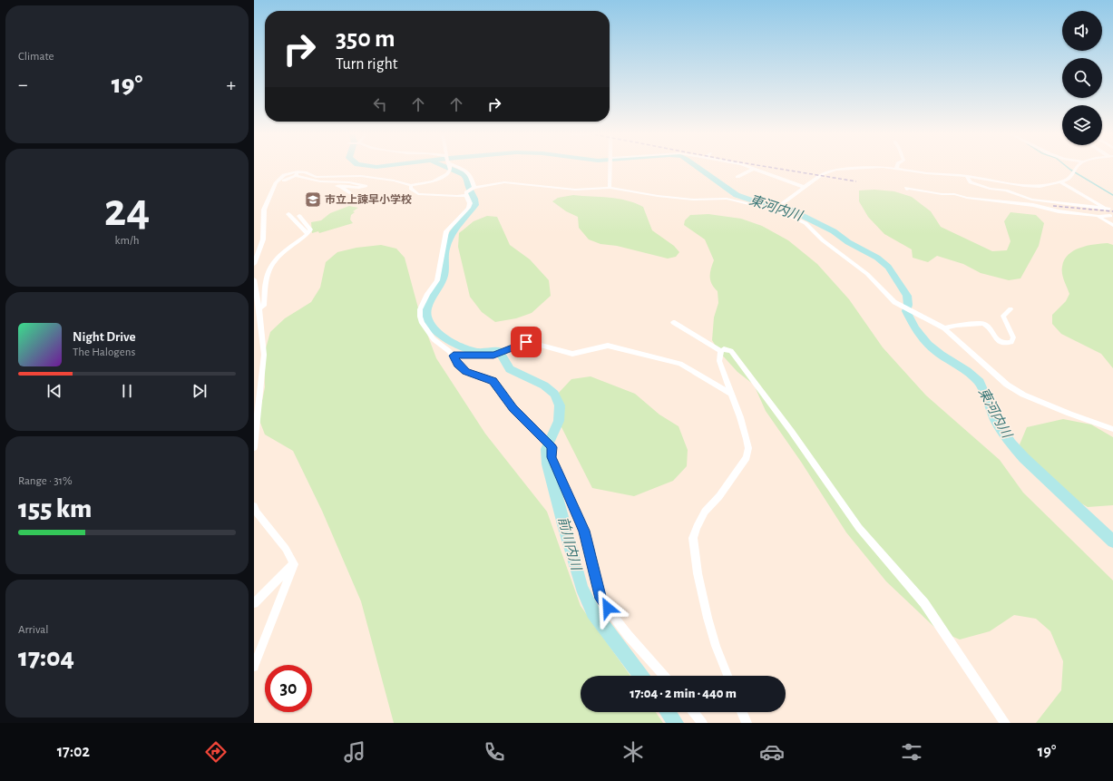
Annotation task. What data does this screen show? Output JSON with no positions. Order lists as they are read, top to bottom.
{
  "water": ["東河内川", "前川内川"],
  "places": {
    "school or university": ["市立上諫早小学校"]
  },
  "page": {
    "tile": [
      "Climate",
      ["24", "km/h"],
      ["Range · 31%", "155 km"],
      ["Arrival", "17:04"]
    ],
    "turn": ["350 m", "Turn right"],
    "heat": ["−", "19°", "+"],
    "song": ["Night Drive", "The Halogens"],
    "limit": "30",
    "trip": "17:04 · 2 min · 440 m",
    "tabs": ["17:02", "19°"]
  }
}
